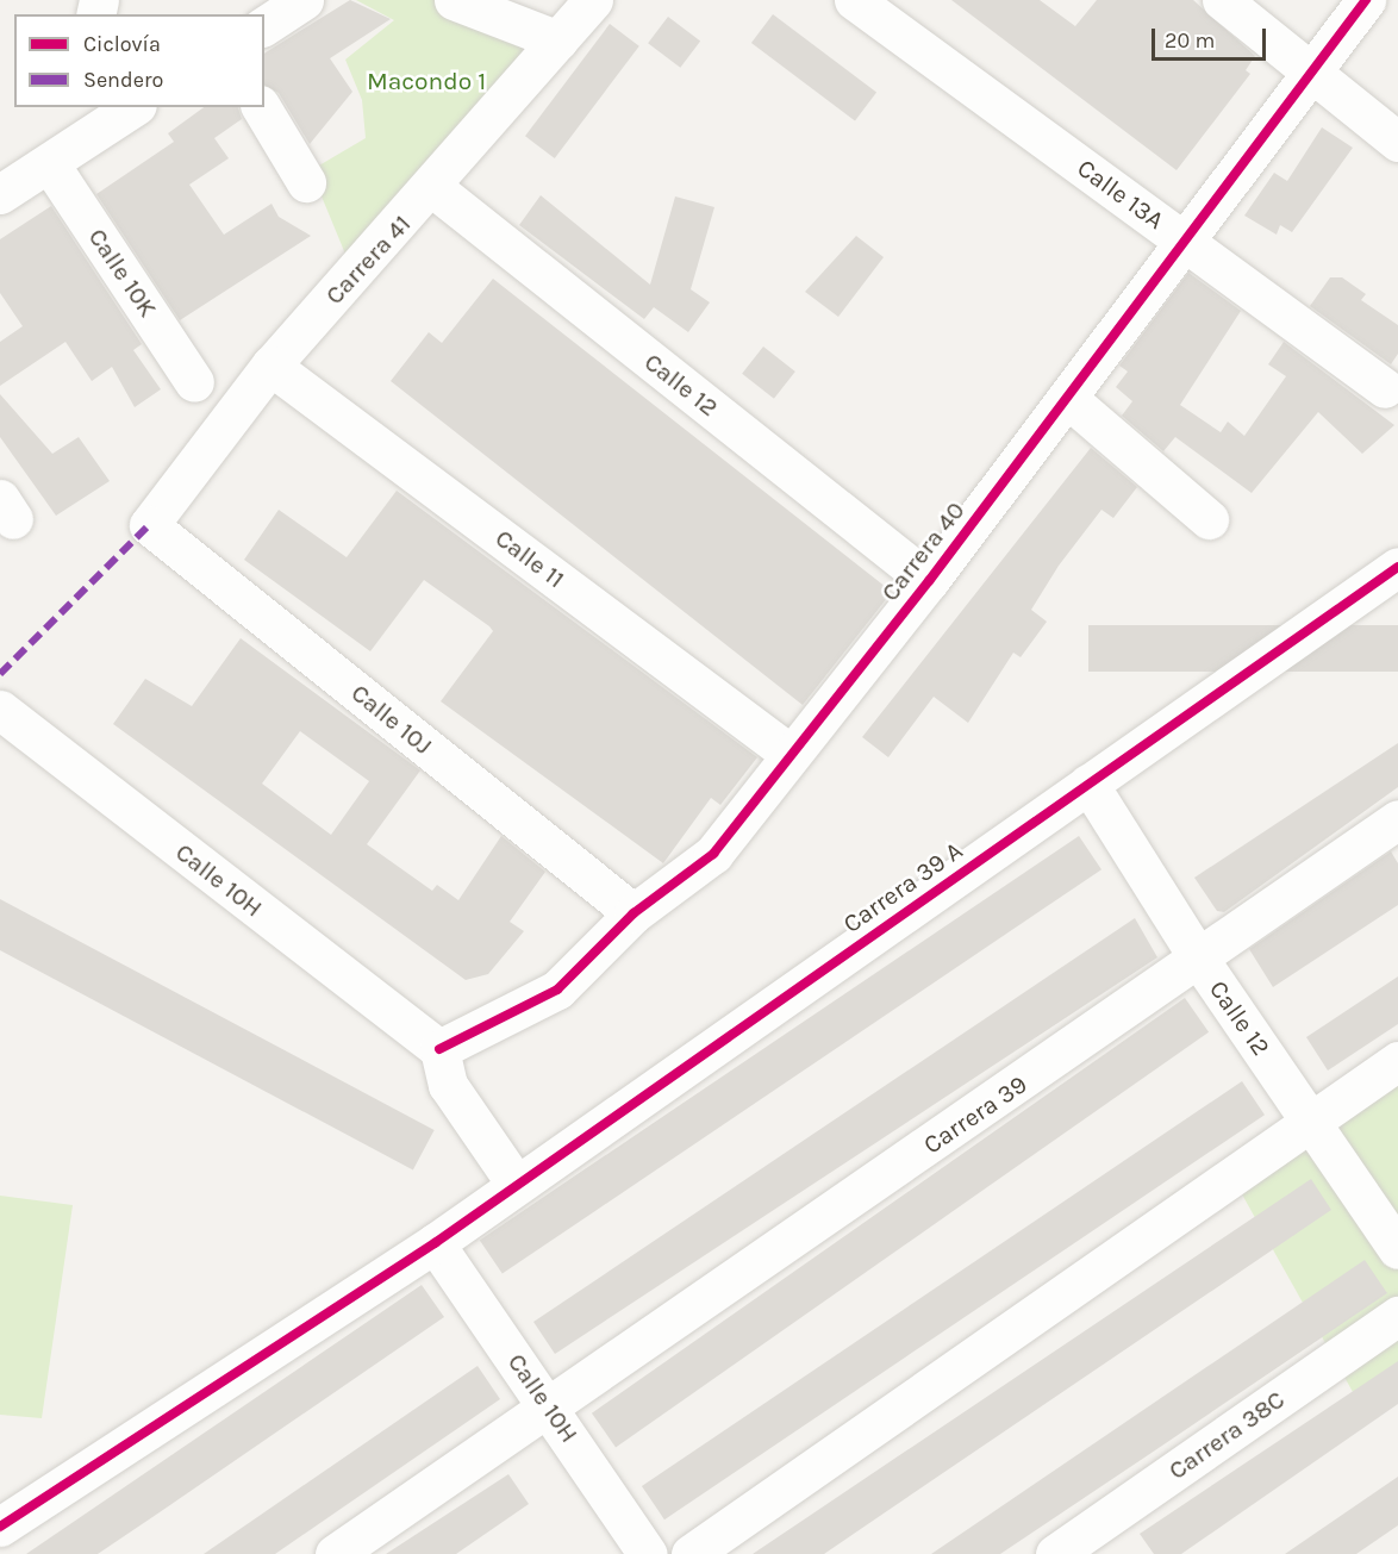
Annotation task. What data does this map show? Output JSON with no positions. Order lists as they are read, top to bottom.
{
  "streets": {
    "street": [
      "Calle 13A",
      "Carrera 41",
      "Calle 10K",
      "Calle 12",
      "Carrera 40",
      "Calle 11",
      "Calle 10J",
      "Calle 10H",
      "Carrera 39 A",
      "Carrera 39",
      "Carrera 38C"
    ]
  },
  "crossings": [
    ["Calle 13A", "Carrera 40"],
    ["Carrera 41", "Calle 12"],
    ["Carrera 41", "Calle 11"],
    ["Carrera 41", "Calle 10J"],
    ["Calle 12", "Carrera 40"],
    ["Calle 12", "Carrera 39 A"],
    ["Calle 12", "Carrera 39"],
    ["Carrera 40", "Calle 11"],
    ["Carrera 40", "Calle 10J"],
    ["Carrera 40", "Calle 10H"],
    ["Calle 10H", "Carrera 39 A"],
    ["Calle 10H", "Carrera 39"]
  ],
  "parks": ["Macondo 1"],
  "legend": ["Ciclovía", "Sendero"],
  "scale_bar": "20 m"
}
